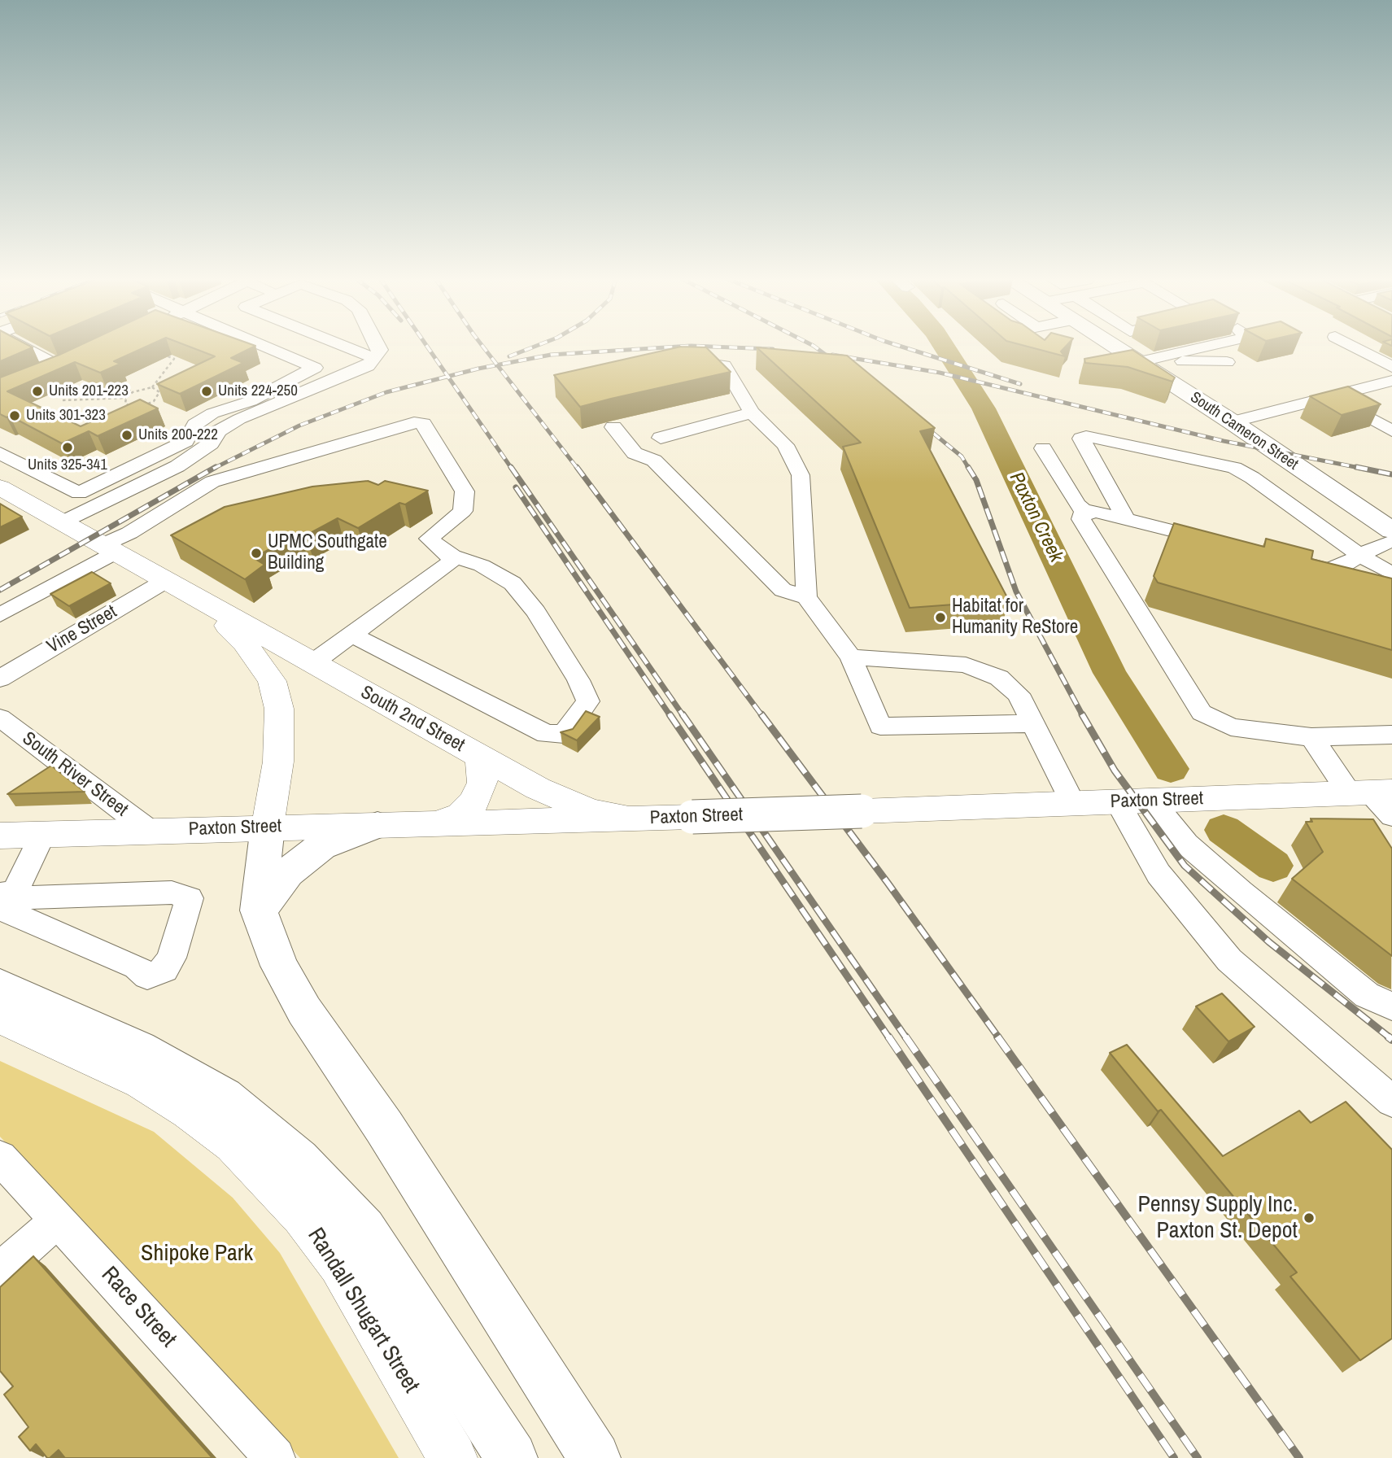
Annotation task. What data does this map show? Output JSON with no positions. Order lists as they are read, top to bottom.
{
  "streets": {
    "highway": ["South Cameron Street"],
    "main road": ["South 2nd Street", "Paxton Street", "Randall Shugart Street"],
    "street": ["Vine Street", "South River Street", "Race Street"]
  },
  "crossings": [
    ["Vine Street", "South 2nd Street"],
    ["South 2nd Street", "Paxton Street"],
    ["South River Street", "Paxton Street"]
  ],
  "water": ["Paxton Creek"],
  "parks": ["Shipoke Park"],
  "places": [
    "Units 201-223",
    "Units 224-250",
    "Units 301-323",
    "Units 200-222",
    "Units 325-341",
    "UPMC Southgate Building",
    "Habitat for Humanity ReStore",
    "Pennsy Supply Inc. Paxton St. Depot"
  ]
}
